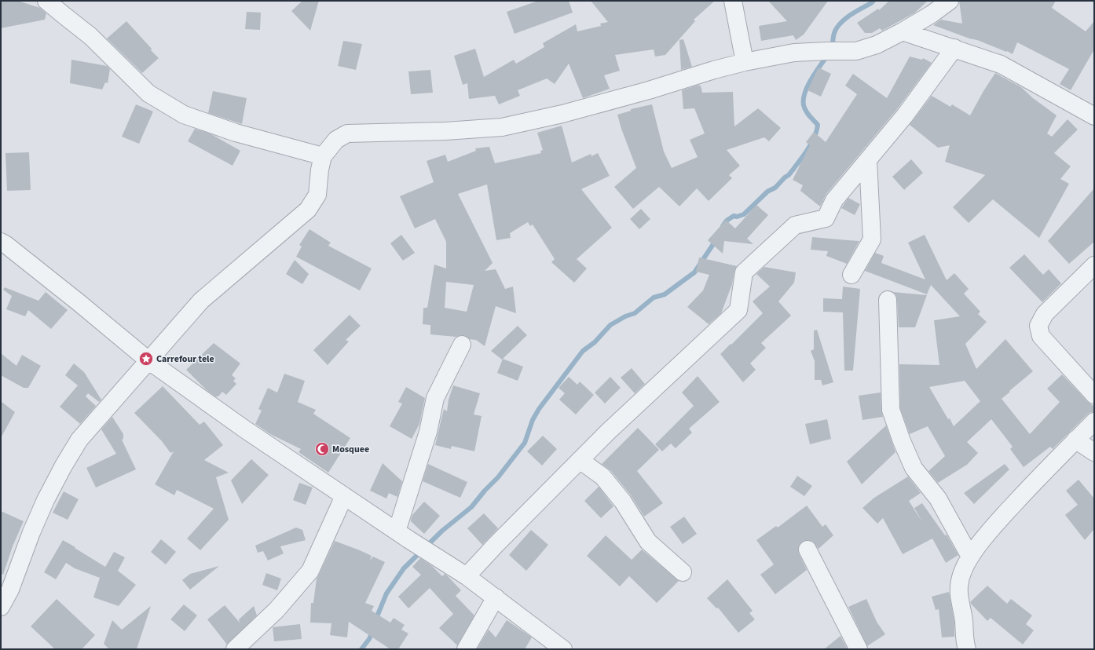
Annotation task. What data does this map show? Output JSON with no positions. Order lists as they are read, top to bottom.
{
  "places": {
    "place": ["Carrefour tele"],
    "mosque": ["Mosquee"]
  }
}
